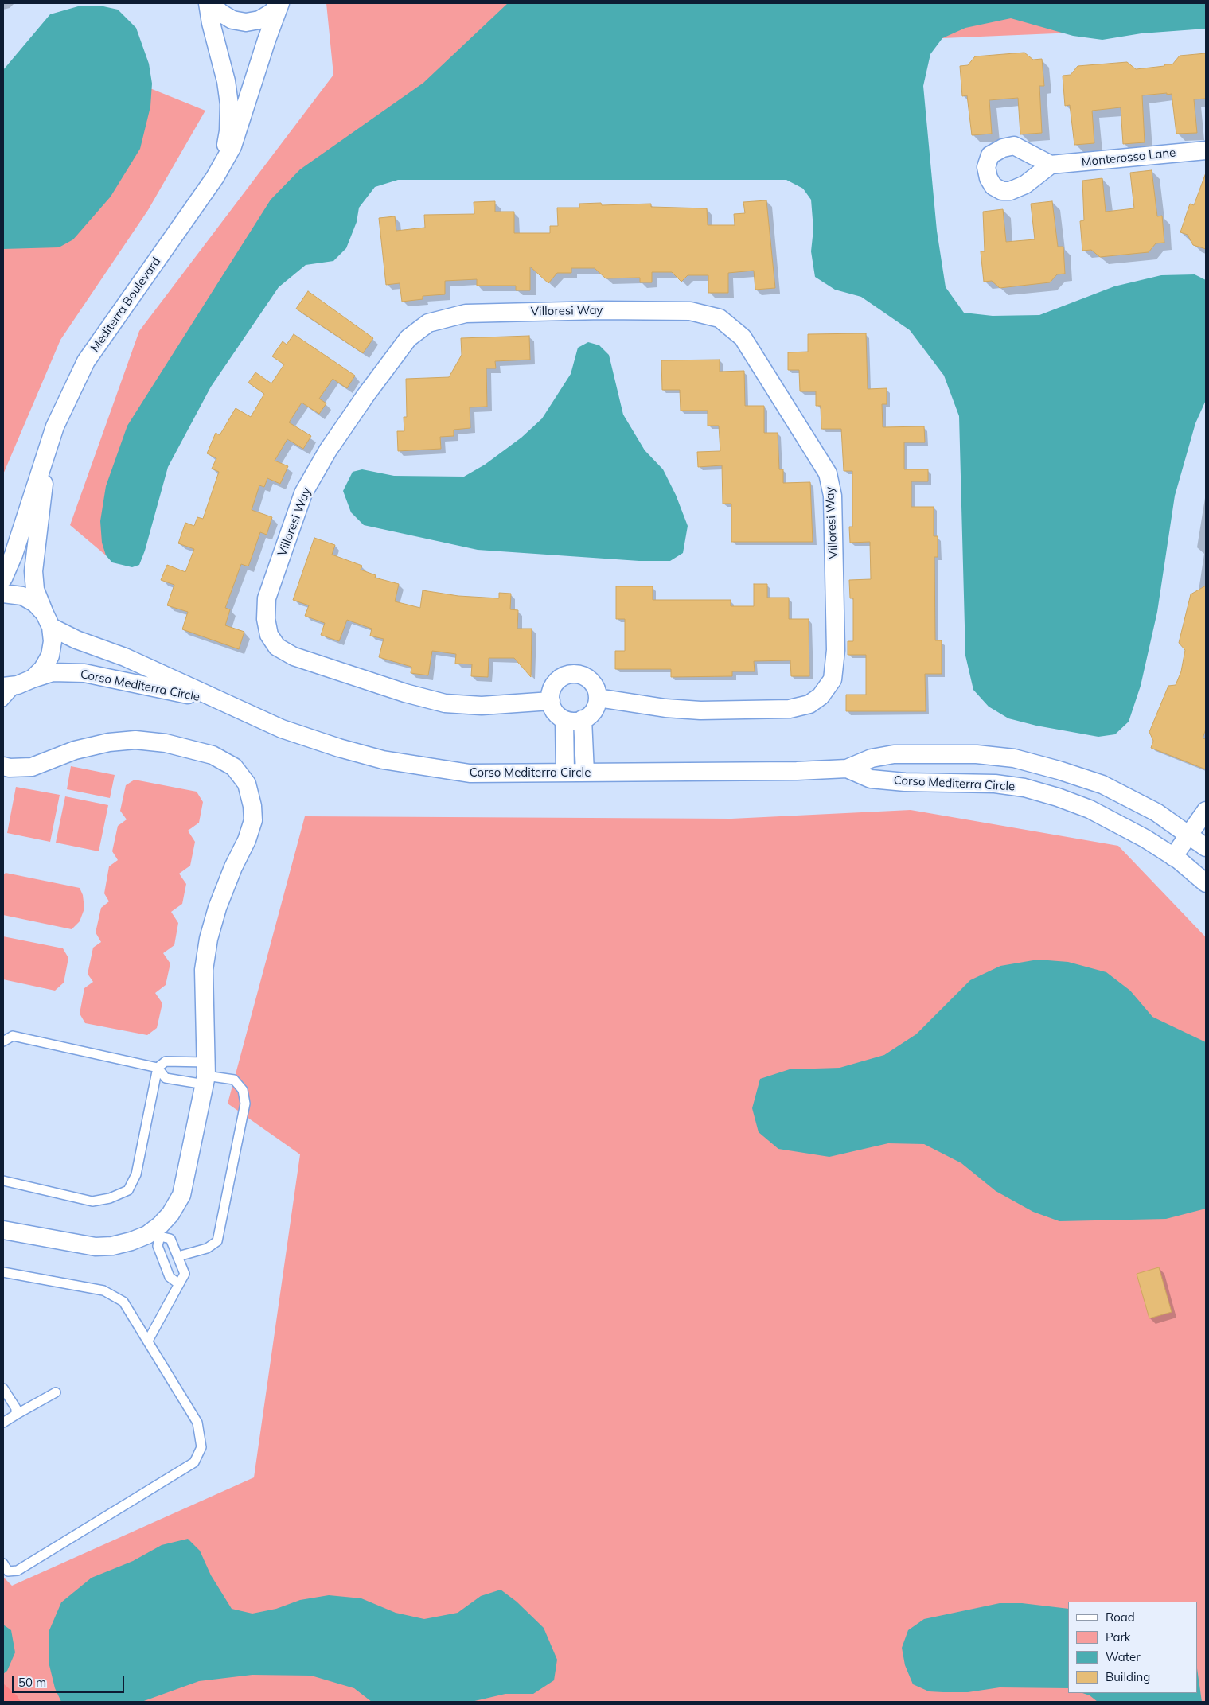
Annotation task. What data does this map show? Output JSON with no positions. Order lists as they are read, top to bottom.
{
  "streets": {
    "street": [
      "Monterosso Lane",
      "Mediterra Boulevard",
      "Villoresi Way",
      "Corso Mediterra Circle"
    ]
  },
  "crossings": [
    ["Mediterra Boulevard", "Corso Mediterra Circle"]
  ],
  "legend": [
    "Road",
    "Park",
    "Water",
    "Building"
  ],
  "scale_bar": "50 m"
}
